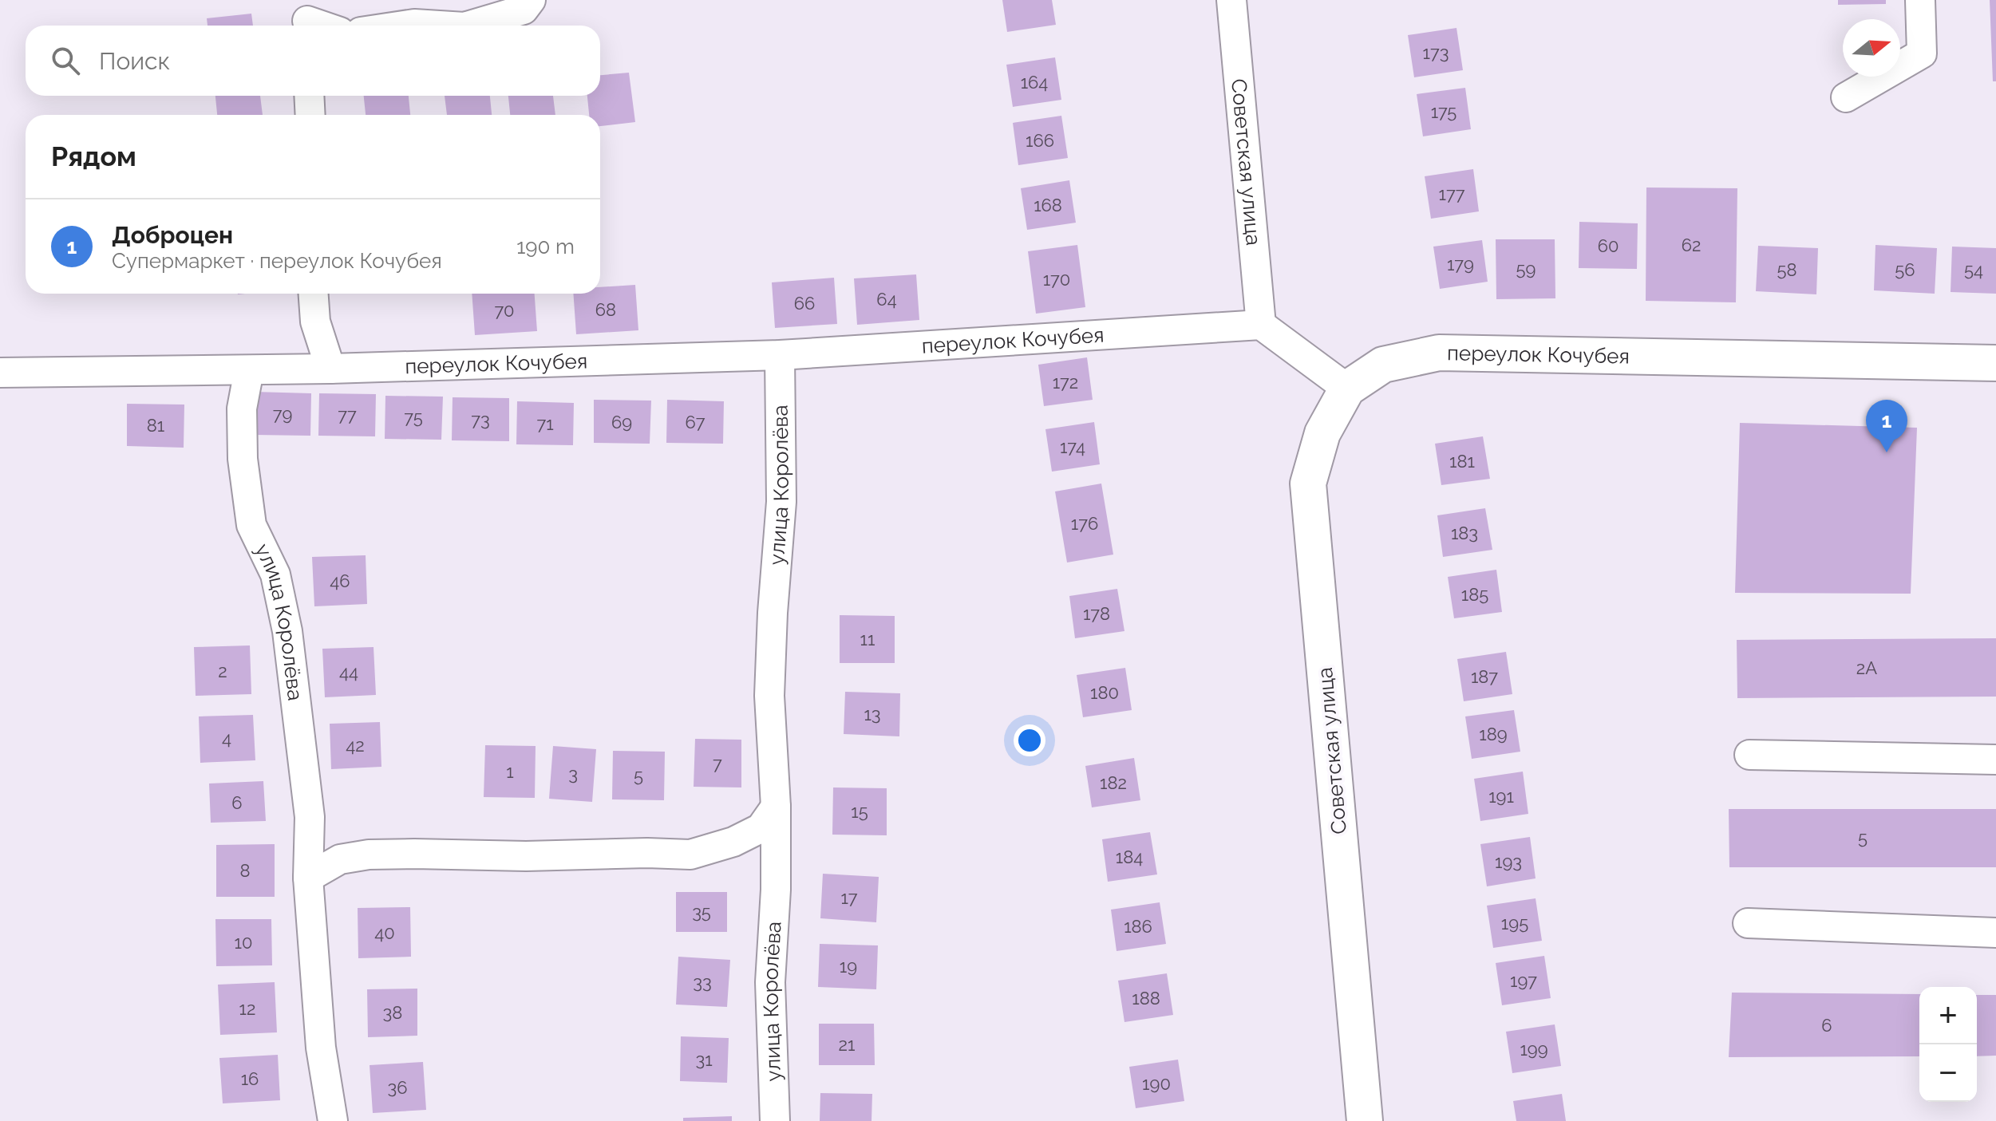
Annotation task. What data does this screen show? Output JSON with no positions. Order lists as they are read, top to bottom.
{
  "streets": {
    "main road": ["Советская улица", "переулок Кочубея"],
    "street": ["улица Королёва"]
  },
  "crossings": [
    ["Советская улица", "переулок Кочубея"],
    ["переулок Кочубея", "улица Королёва"]
  ],
  "house_numbers": [
    "173",
    "164",
    "175",
    "166",
    "177",
    "168",
    "62",
    "60",
    "179",
    "59",
    "58",
    "56",
    "54",
    "170",
    "64",
    "66",
    "68",
    "70",
    "172",
    "79",
    "77",
    "75",
    "73",
    "69",
    "67",
    "71",
    "81",
    "174",
    "181",
    "176",
    "183",
    "46",
    "185",
    "178",
    "11",
    "2А",
    "2",
    "44",
    "187",
    "180",
    "13",
    "189",
    "4",
    "42",
    "7",
    "1",
    "3",
    "5",
    "182",
    "191",
    "6",
    "15",
    "5",
    "184",
    "193",
    "8",
    "17",
    "35",
    "195",
    "186",
    "40",
    "10",
    "19",
    "197",
    "33",
    "188",
    "12",
    "38",
    "6",
    "21",
    "199",
    "31",
    "16",
    "190",
    "36"
  ],
  "north": "right",
  "page": {
    "search": "Поиск",
    "heading": "Рядом",
    "list": [
      {
        "mark": "1",
        "name": "Доброцен",
        "note": "Супермаркет · переулок Кочубея",
        "value": "190 m"
      }
    ],
    "pins": "1",
    "map_buttons": ["+", "−"]
  }
}
